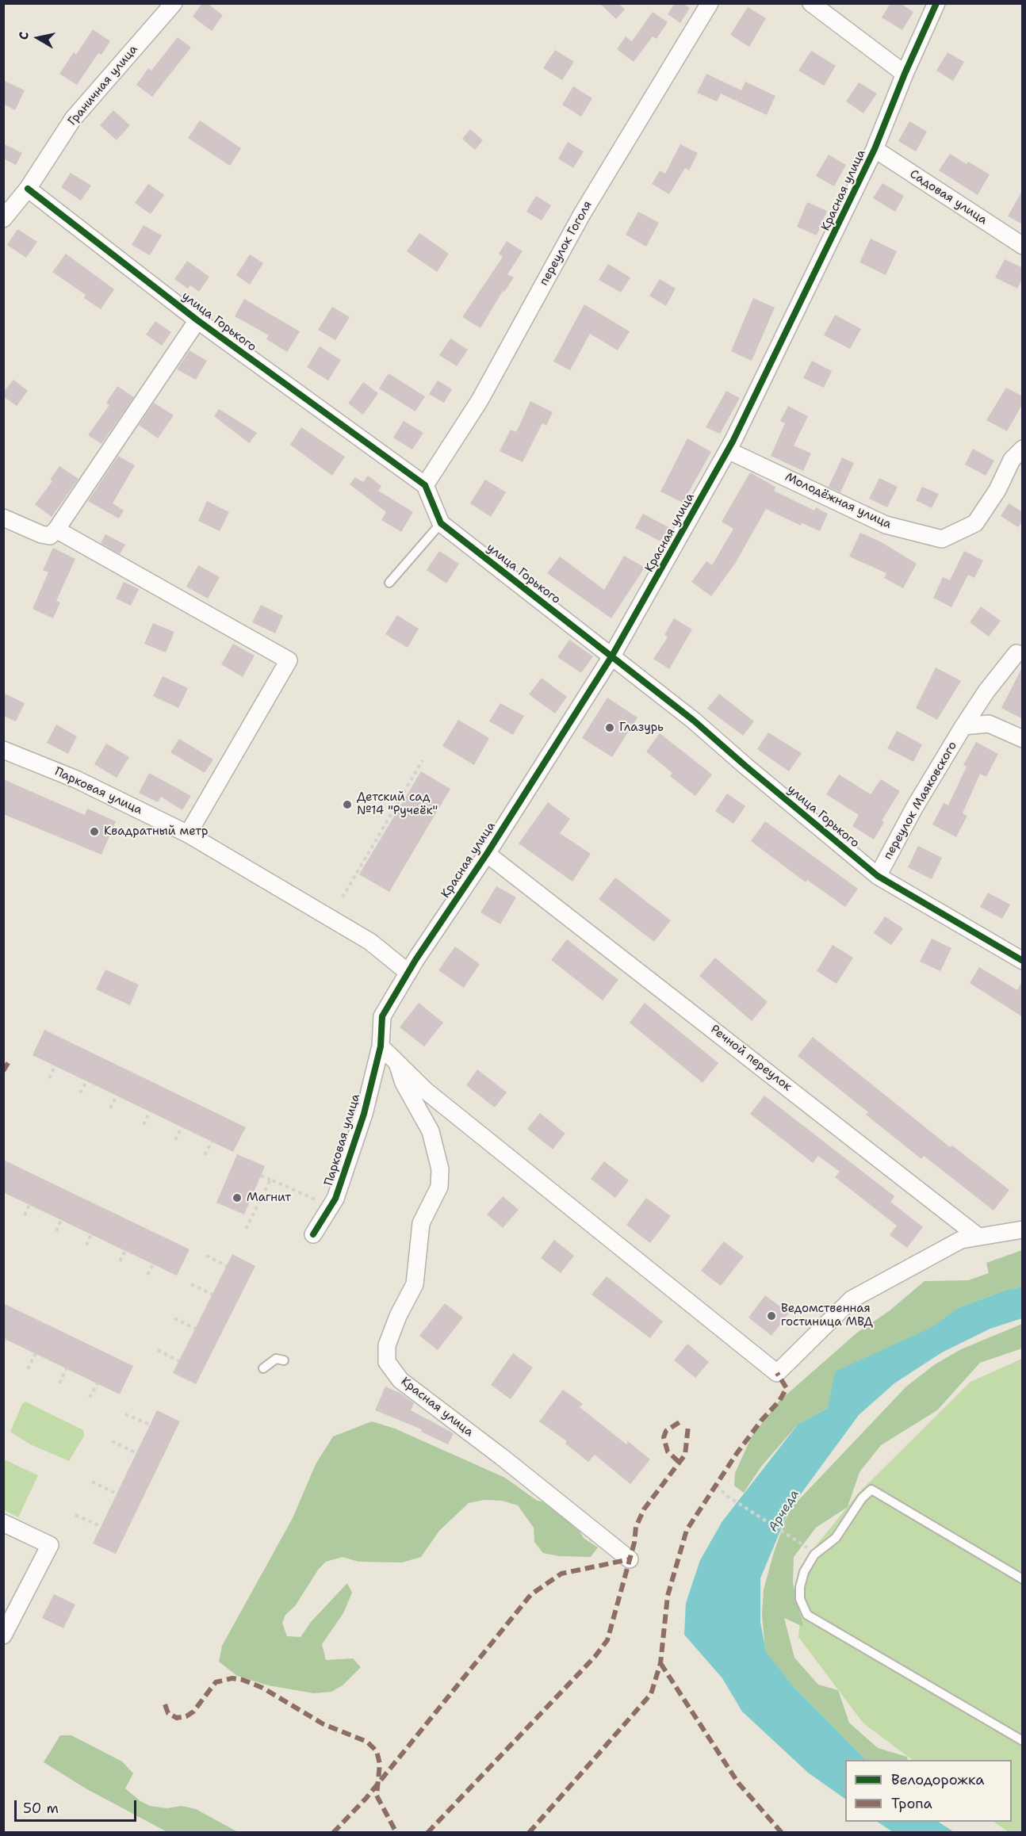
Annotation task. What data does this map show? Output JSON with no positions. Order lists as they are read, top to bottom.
{
  "streets": {
    "street": [
      "Граничная улица",
      "Красная улица",
      "Садовая улица",
      "переулок Гоголя",
      "улица Горького",
      "Молодёжная улица",
      "Парковая улица",
      "переулок Маяковского",
      "Речной переулок"
    ]
  },
  "crossings": [
    ["Граничная улица", "улица Горького"],
    ["Красная улица", "Садовая улица"],
    ["Красная улица", "улица Горького"],
    ["Красная улица", "Молодёжная улица"],
    ["Красная улица", "Парковая улица"],
    ["Красная улица", "Речной переулок"],
    ["переулок Гоголя", "улица Горького"],
    ["улица Горького", "переулок Маяковского"]
  ],
  "water": ["Арчеда"],
  "places": [
    "Глазурь",
    "Детский сад №14 \"Ручеёк\"",
    "Квадратный метр",
    "Магнит",
    "Ведомственная гостиница МВД"
  ],
  "legend": ["Велодорожка", "Тропа"],
  "scale_bar": "50 m",
  "north": "left"
}
